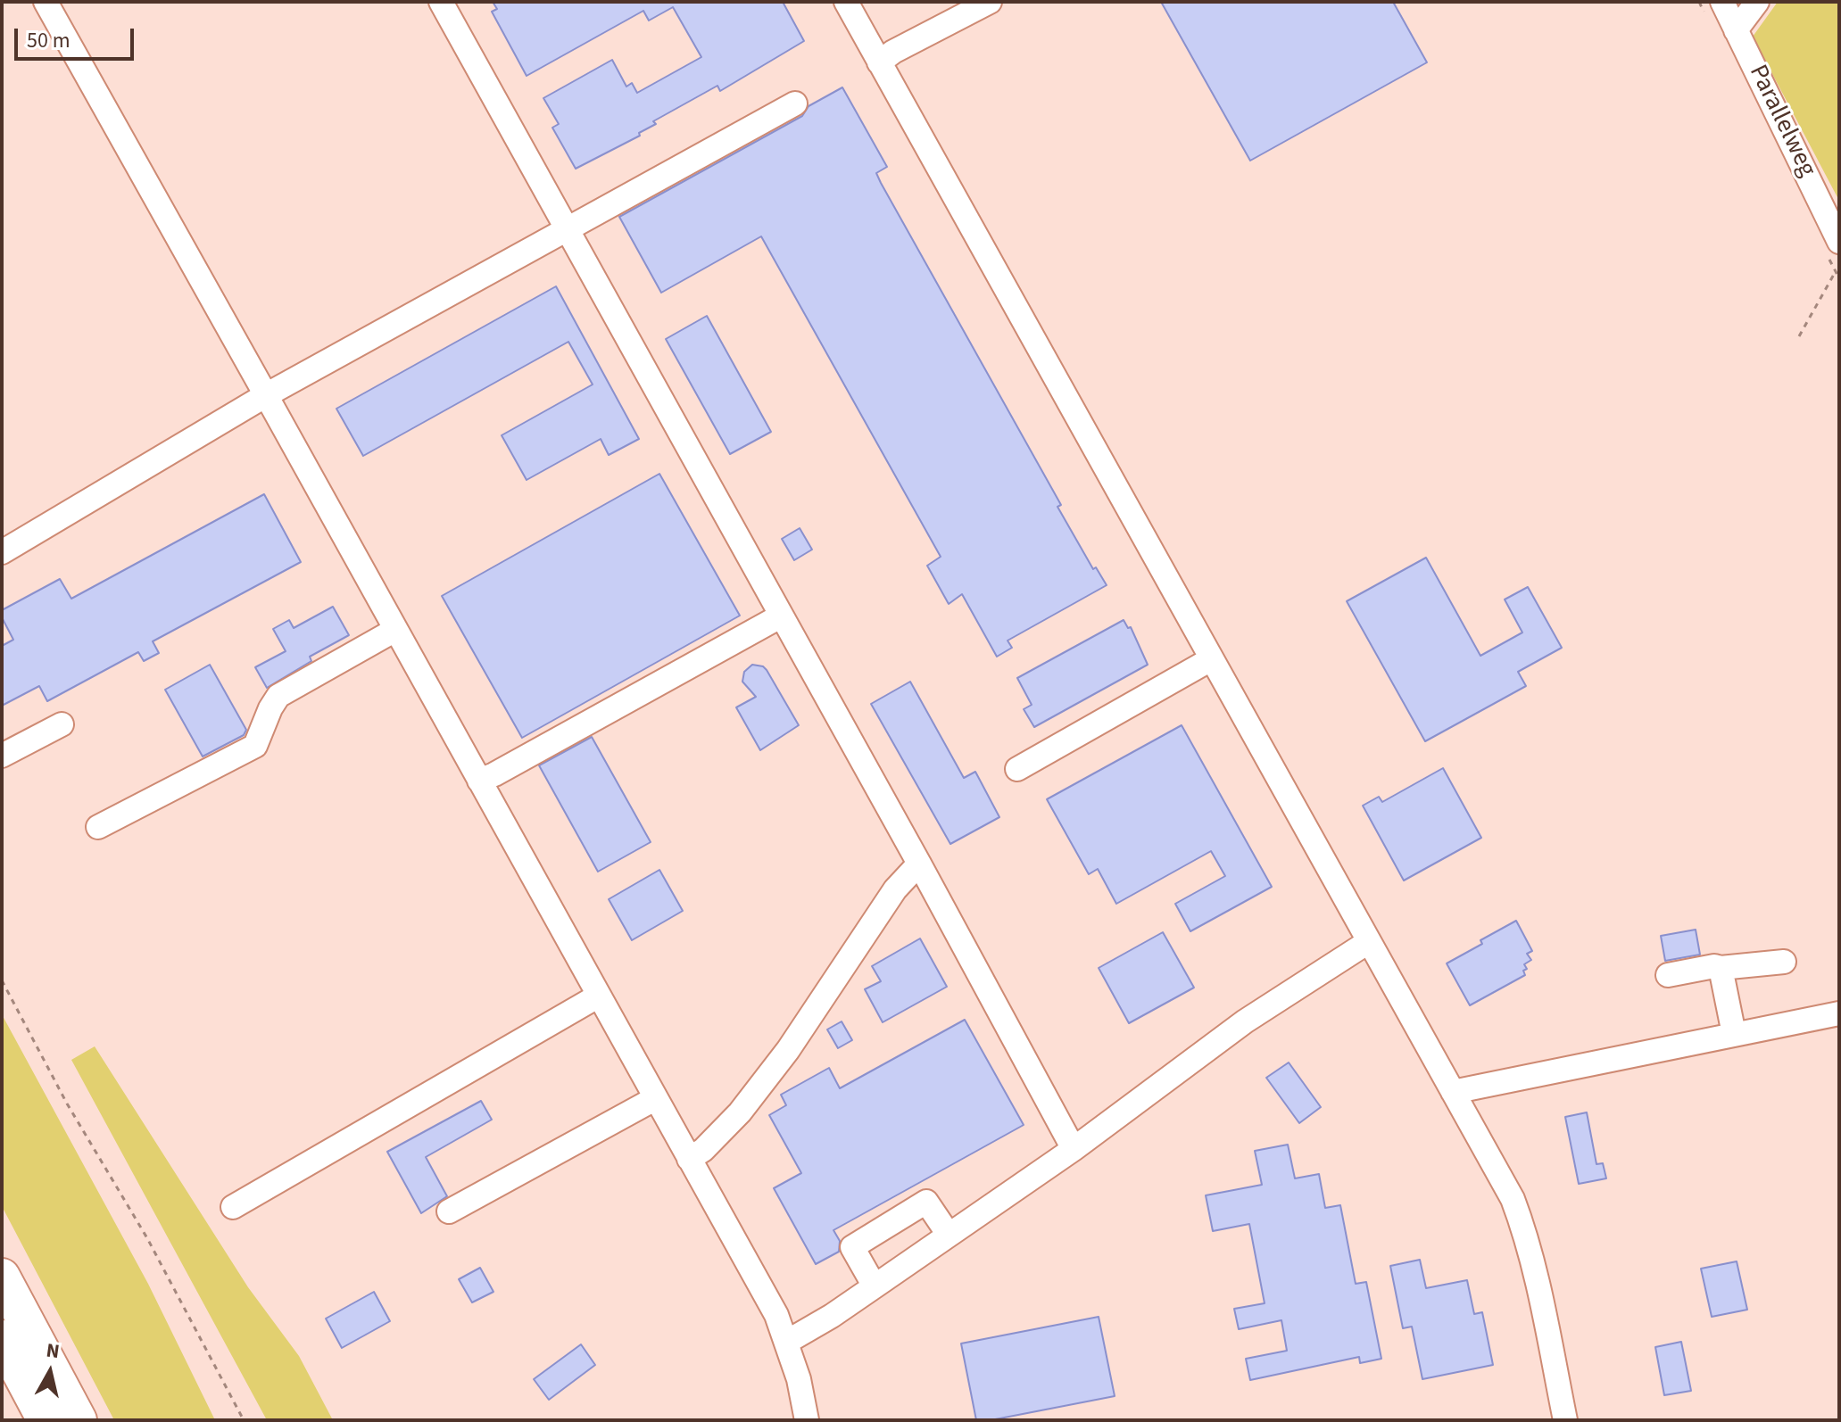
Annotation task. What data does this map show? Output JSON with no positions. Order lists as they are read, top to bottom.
{
  "streets": {
    "street": ["Parallelweg"]
  },
  "scale_bar": "50 m",
  "north": "top"
}
